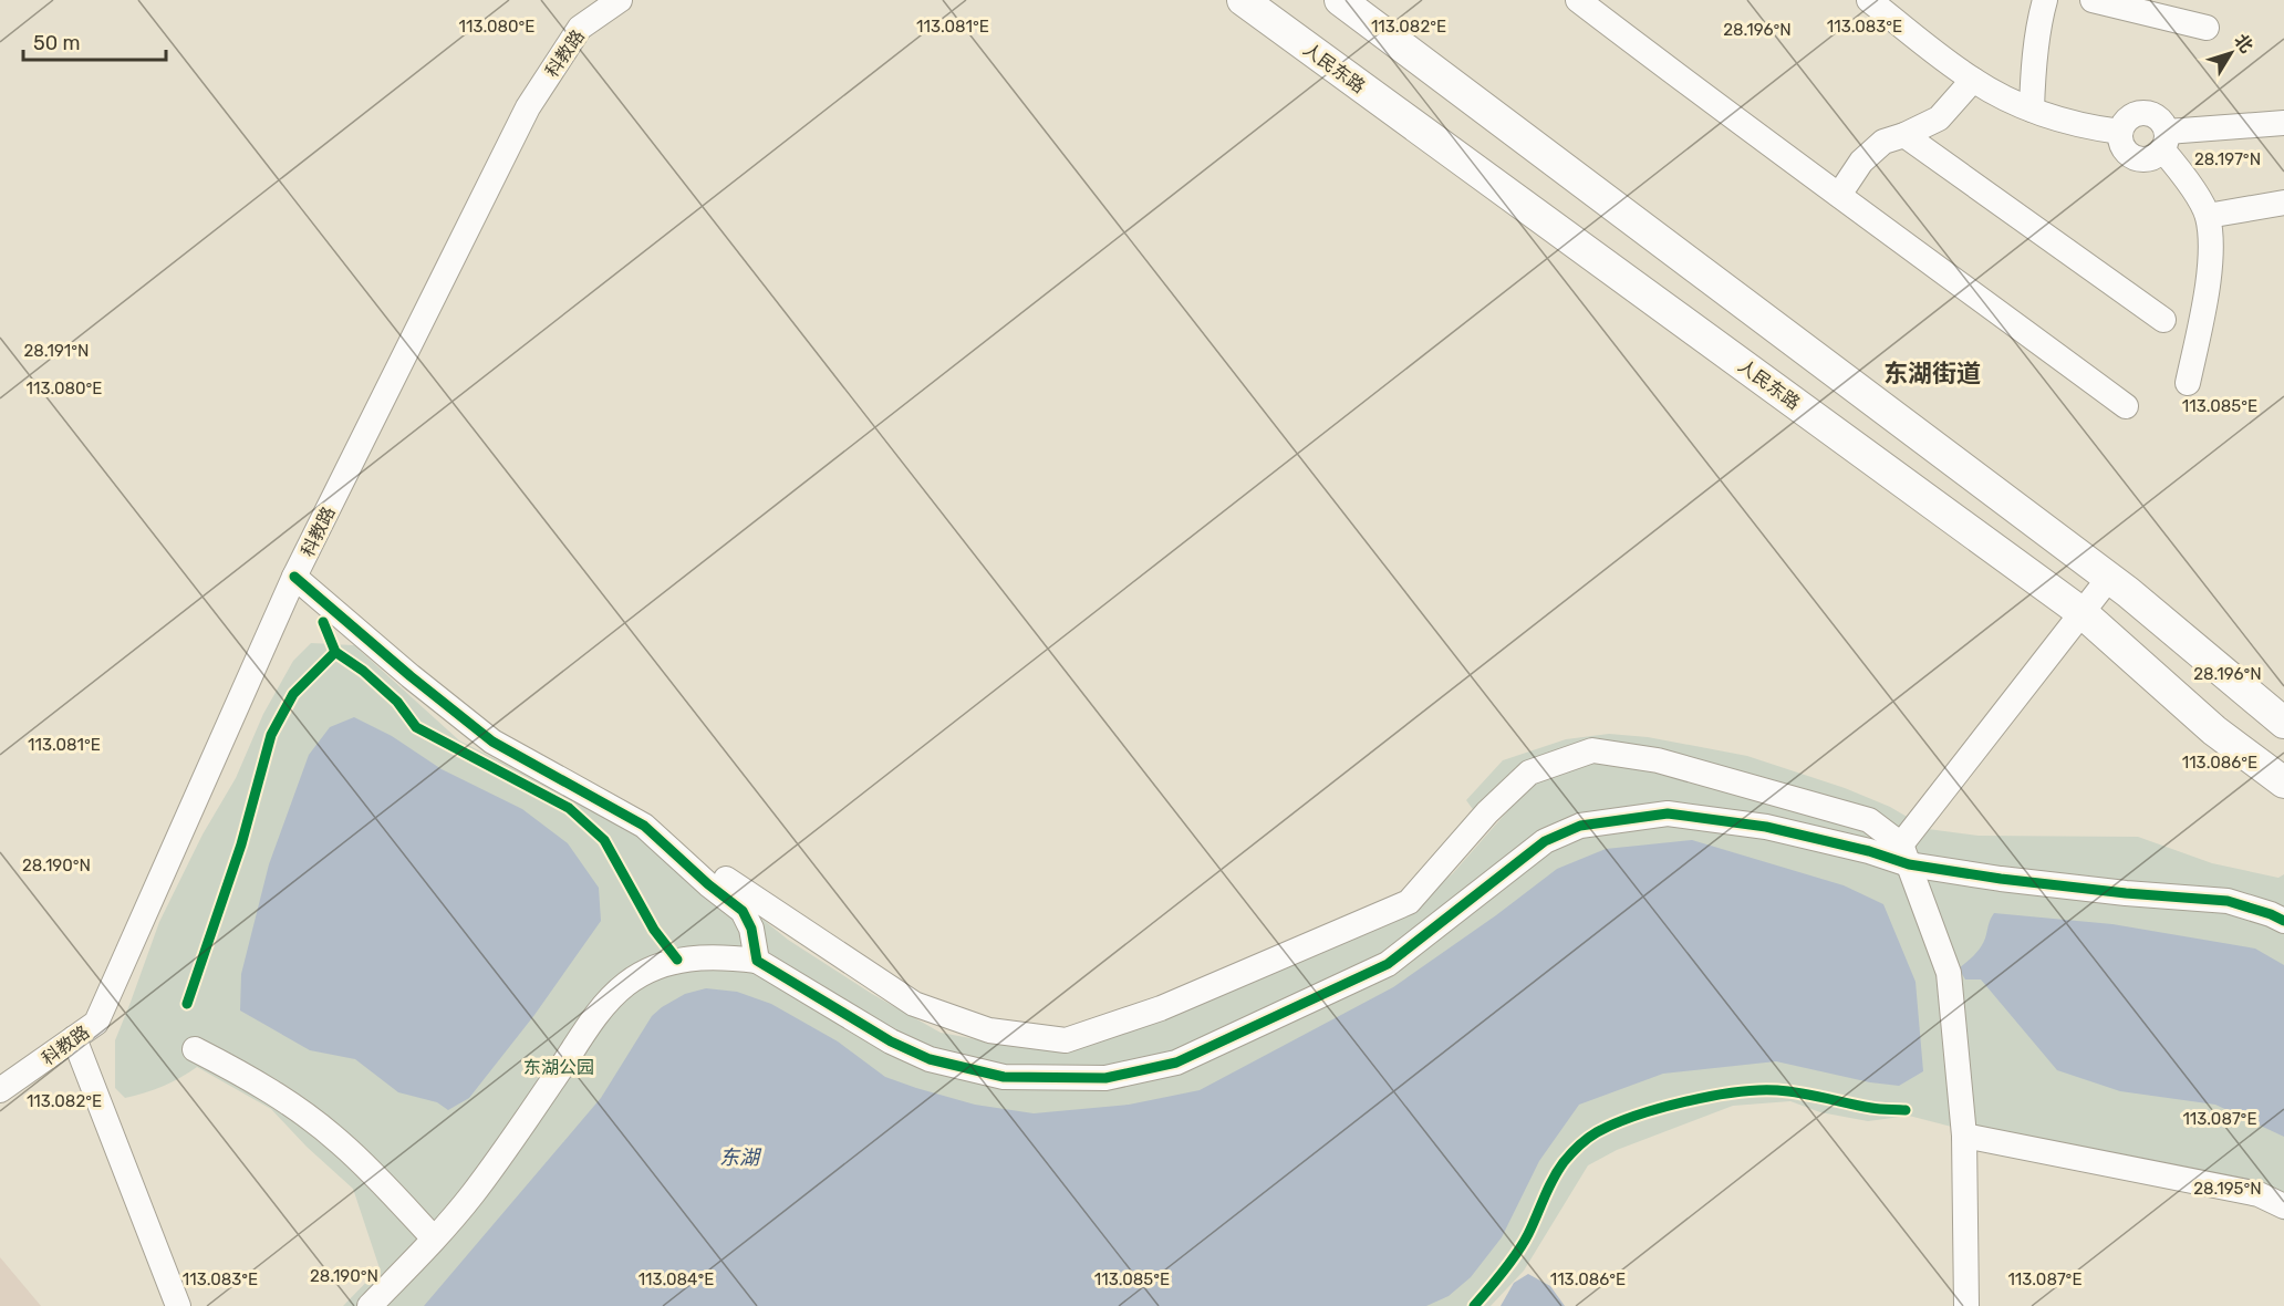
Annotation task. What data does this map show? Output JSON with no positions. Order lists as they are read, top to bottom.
{
  "streets": {
    "main road": ["人民东路"],
    "street": ["科教路"]
  },
  "districts": ["东湖街道"],
  "water": ["东湖"],
  "parks": ["东湖公园"],
  "scale_bar": "50 m",
  "north": "top right",
  "coordinates": [
    "113.080°E",
    "113.081°E",
    "113.082°E",
    "113.083°E",
    "28.196°N",
    "28.197°N",
    "28.191°N",
    "113.085°E",
    "113.086°E",
    "28.190°N",
    "113.087°E",
    "28.195°N",
    "113.084°E"
  ]
}
